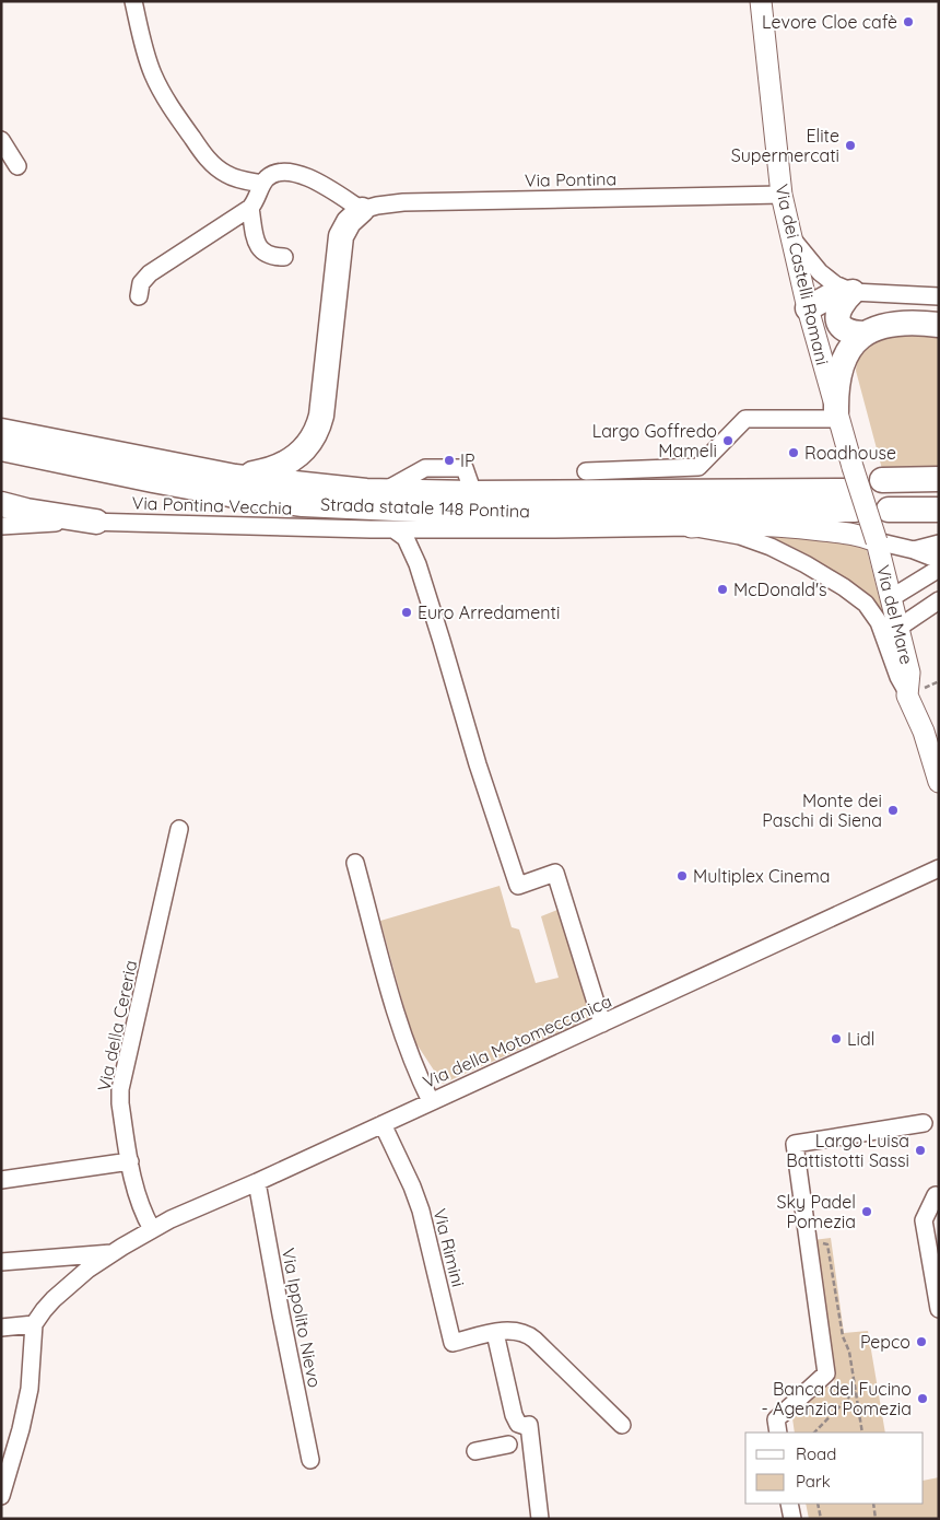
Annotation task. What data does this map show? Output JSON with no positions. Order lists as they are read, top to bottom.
{
  "streets": {
    "highway": ["Strada statale 148 Pontina"],
    "main road": ["Via dei Castelli Romani", "Via del Mare"],
    "street": [
      "Via Pontina",
      "Via Pontina Vecchia",
      "Via della Cereria",
      "Via della Motomeccanica",
      "Via Rimini",
      "Via Ippolito Nievo"
    ]
  },
  "crossings": [
    ["Via Pontina", "Via dei Castelli Romani"],
    ["Via dei Castelli Romani", "Strada statale 148 Pontina"],
    ["Via dei Castelli Romani", "Via del Mare"],
    ["Via Pontina Vecchia", "Via del Mare"],
    ["Via della Cereria", "Via della Motomeccanica"],
    ["Via della Motomeccanica", "Via Rimini"],
    ["Via della Motomeccanica", "Via Ippolito Nievo"]
  ],
  "places": [
    "Levore Cloe cafè",
    "Elite Supermercati",
    "Largo Goffredo Mameli",
    "Roadhouse",
    "IP",
    "McDonald's",
    "Euro Arredamenti",
    "Monte dei Paschi di Siena",
    "Multiplex Cinema",
    "Lidl",
    "Largo Luisa Battistotti Sassi",
    "Sky Padel Pomezia",
    "Pepco",
    "Banca del Fucino - Agenzia Pomezia"
  ],
  "legend": ["Road", "Park"]
}
